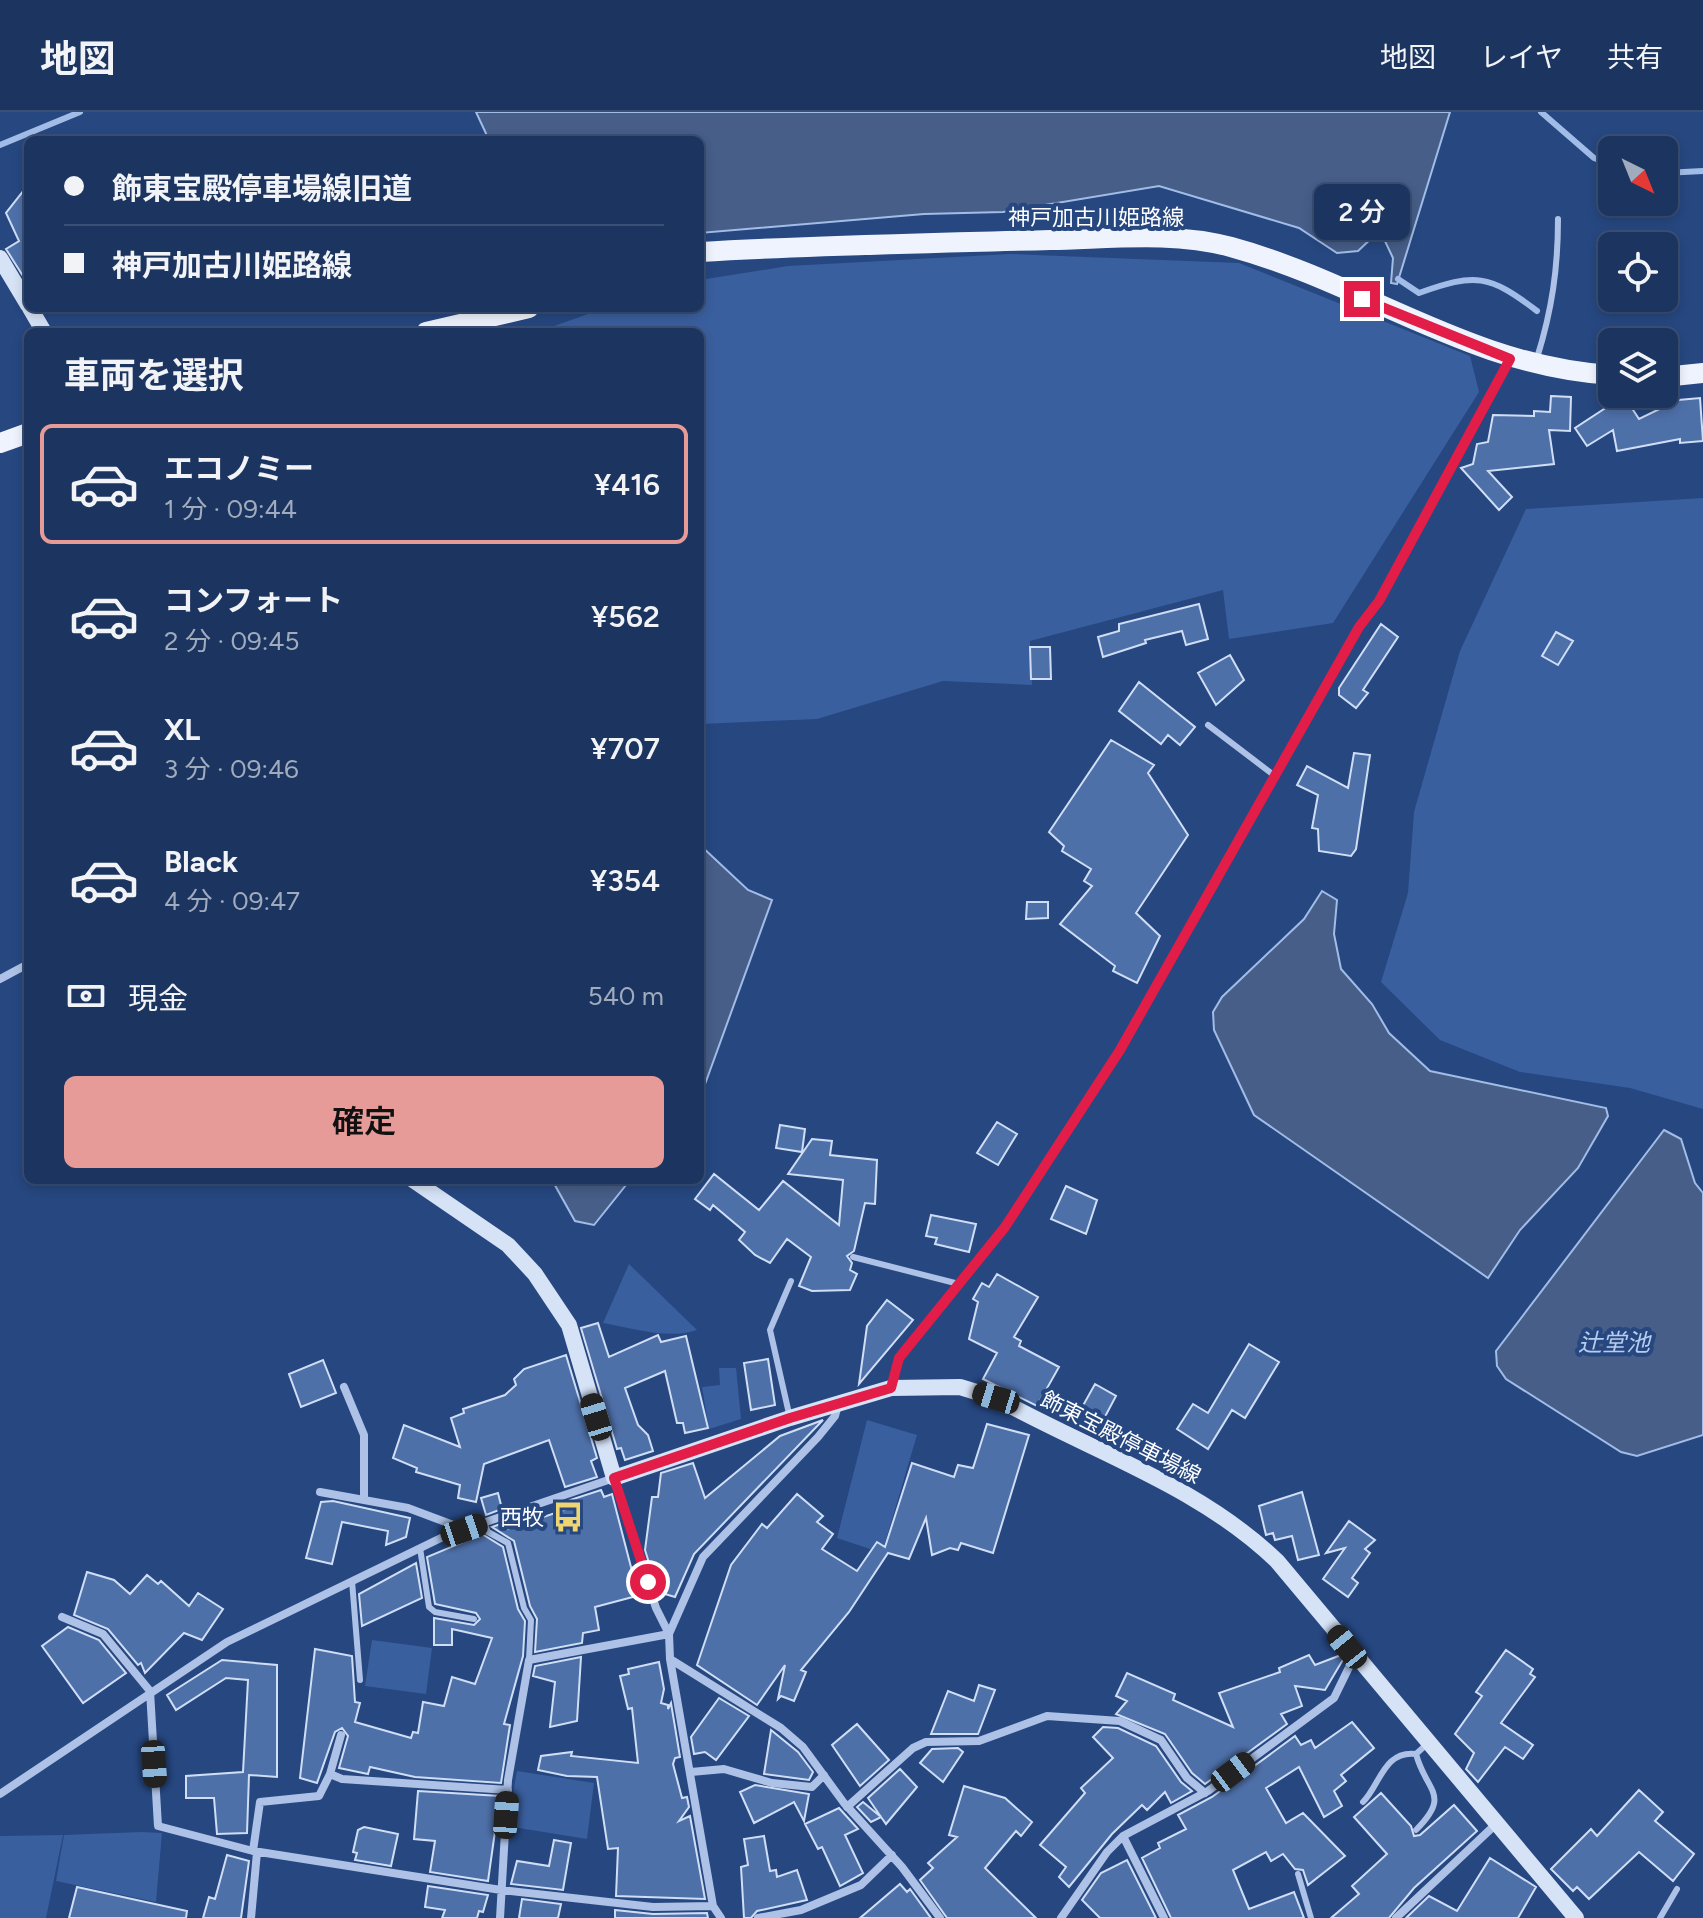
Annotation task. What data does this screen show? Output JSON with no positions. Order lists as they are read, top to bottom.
{
  "streets": {
    "main road": ["神戸加古川姫路線", "飾東宝殿停車場線"]
  },
  "water": ["辻堂池"],
  "places": {
    "bus stop": ["西牧"]
  },
  "north": "bottom right",
  "page": {
    "header": "地図",
    "nav": ["地図", "レイヤ", "共有"],
    "banner": ["飾東宝殿停車場線旧道", "神戸加古川姫路線"],
    "bubble": "2 分",
    "heading": "車両を選択",
    "list": [
      {
        "name": "エコノミー",
        "note": "1 分 · 09:44",
        "value": "¥416"
      },
      {
        "name": "コンフォート",
        "note": "2 分 · 09:45",
        "value": "¥562"
      },
      {
        "name": "XL",
        "note": "3 分 · 09:46",
        "value": "¥707"
      },
      {
        "name": "Black",
        "note": "4 分 · 09:47",
        "value": "¥354"
      }
    ],
    "pay": ["現金", "540 m"],
    "buttons": "確定"
  }
}
